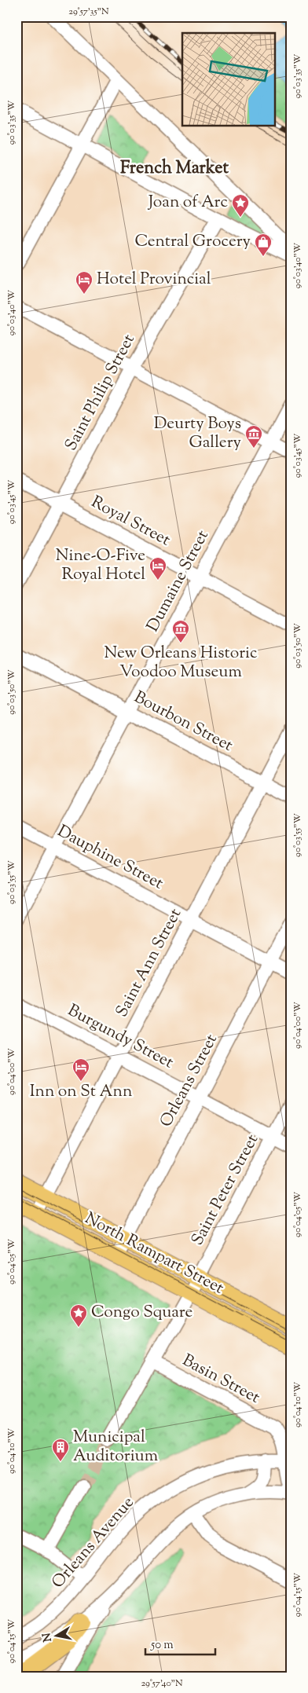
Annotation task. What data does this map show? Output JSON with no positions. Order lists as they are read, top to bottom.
{
  "streets": {
    "main road": ["North Rampart Street"],
    "street": [
      "Saint Philip Street",
      "Royal Street",
      "Dumaine Street",
      "Bourbon Street",
      "Dauphine Street",
      "Saint Ann Street",
      "Burgundy Street",
      "Orleans Street",
      "Saint Peter Street",
      "Basin Street",
      "Orleans Avenue"
    ]
  },
  "crossings": [
    ["Saint Philip Street", "Royal Street"],
    ["Royal Street", "Dumaine Street"],
    ["Dumaine Street", "Bourbon Street"],
    ["Dumaine Street", "Dauphine Street"],
    ["Bourbon Street", "Saint Ann Street"],
    ["Dauphine Street", "Saint Ann Street"],
    ["Dauphine Street", "Orleans Street"],
    ["Saint Ann Street", "Burgundy Street"],
    ["Saint Ann Street", "North Rampart Street"],
    ["Burgundy Street", "Orleans Street"],
    ["Burgundy Street", "Saint Peter Street"],
    ["Orleans Street", "North Rampart Street"],
    ["Saint Peter Street", "North Rampart Street"],
    ["Saint Peter Street", "Basin Street"],
    ["Basin Street", "Orleans Avenue"]
  ],
  "districts": ["French Market"],
  "places": {
    "place": ["Joan of Arc", "Congo Square"],
    "shop": ["Central Grocery"],
    "hotel": ["Hotel Provincial", "Nine-O-Five Royal Hotel", "Inn on St Ann"],
    "museum": ["Deurty Boys Gallery", "New Orleans Historic Voodoo Museum"],
    "building": ["Municipal Auditorium"]
  },
  "scale_bar": "50 m",
  "north": "left",
  "coordinates": [
    "29°57'35\"N",
    "90°03'35\"W",
    "90°03'40\"W",
    "90°03'45\"W",
    "90°03'50\"W",
    "90°03'55\"W",
    "90°04'00\"W",
    "90°04'05\"W",
    "90°04'10\"W",
    "90°04'15\"W",
    "29°57'40\"N"
  ]
}
